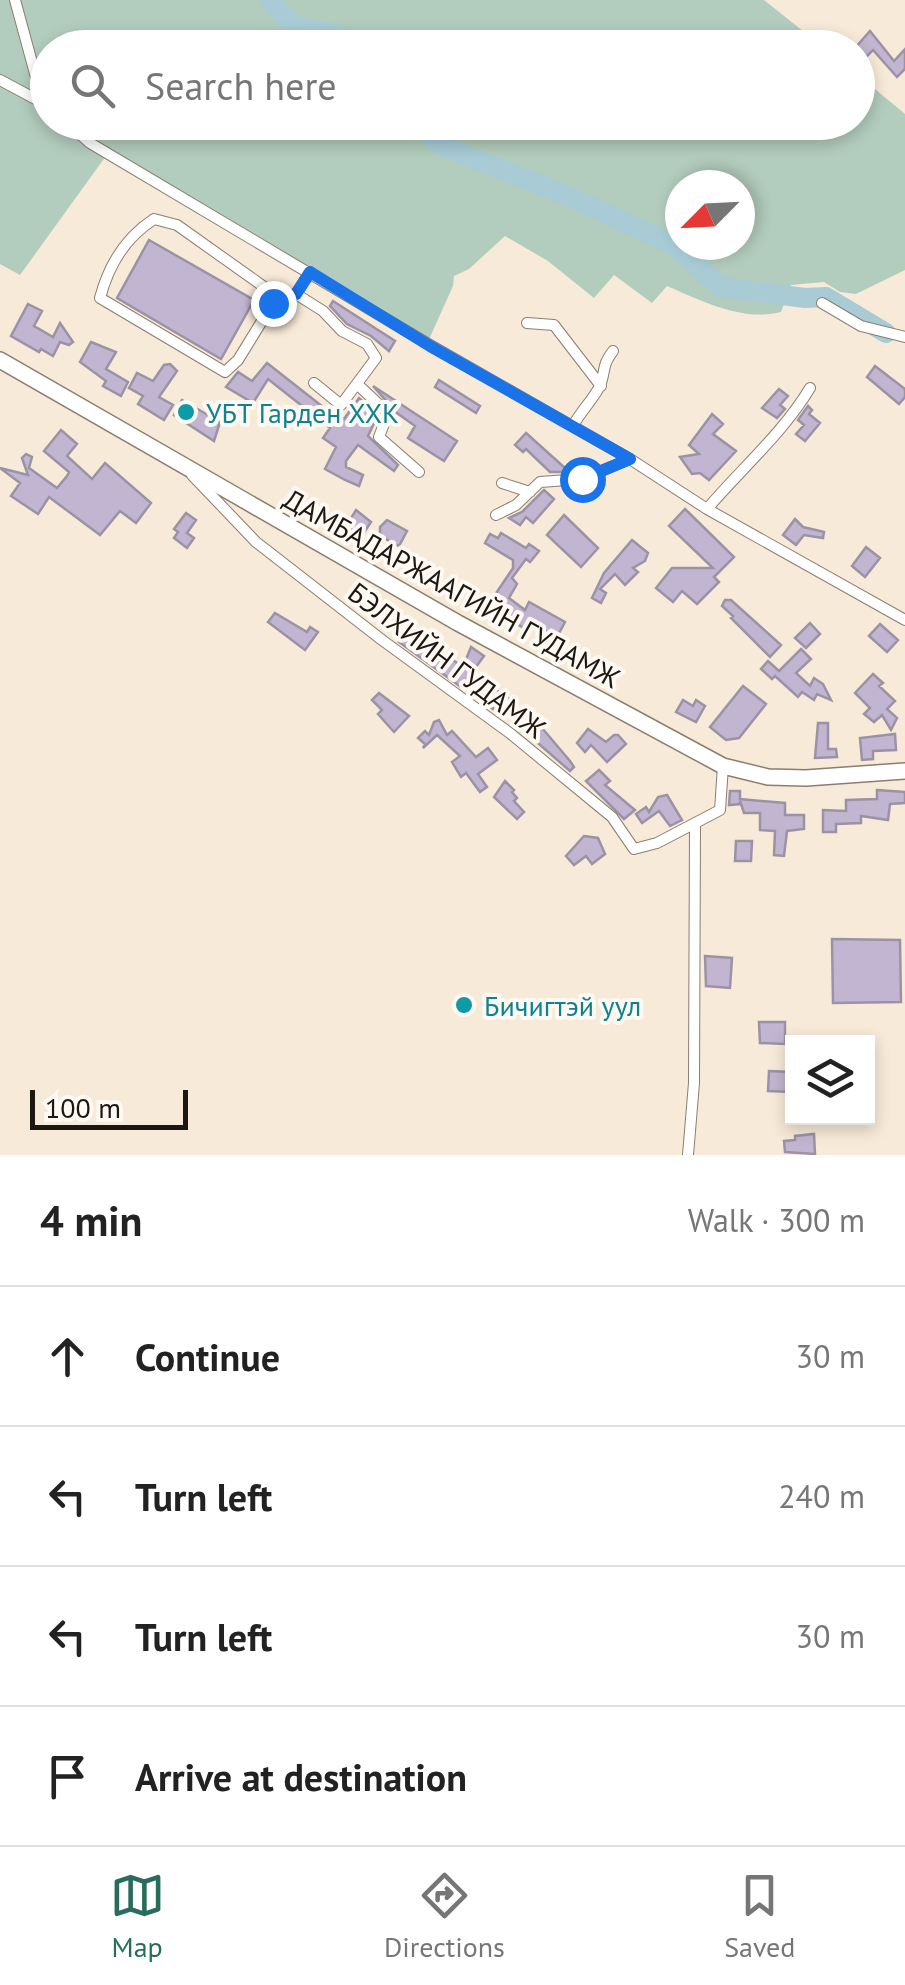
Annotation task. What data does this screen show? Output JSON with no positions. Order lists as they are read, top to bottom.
{
  "streets": {
    "main road": ["ДАМБАДАРЖААГИЙН ГУДАМЖ"],
    "street": ["БЭЛХИЙН ГУДАМЖ"]
  },
  "crossings": [
    ["ДАМБАДАРЖААГИЙН ГУДАМЖ", "БЭЛХИЙН ГУДАМЖ"]
  ],
  "places": ["УБТ Гарден ХХК", "Бичигтэй уул"],
  "scale_bar": "100 m",
  "north": "bottom left",
  "page": {
    "search": "Search here",
    "scale": "100 m",
    "heading": ["4 min", "Walk · 300 m"],
    "list": [
      ["Continue", "30 m"],
      ["Turn left", "240 m"],
      ["Turn left", "30 m"],
      "Arrive at destination"
    ],
    "nav": ["Map", "Directions", "Saved"]
  }
}
